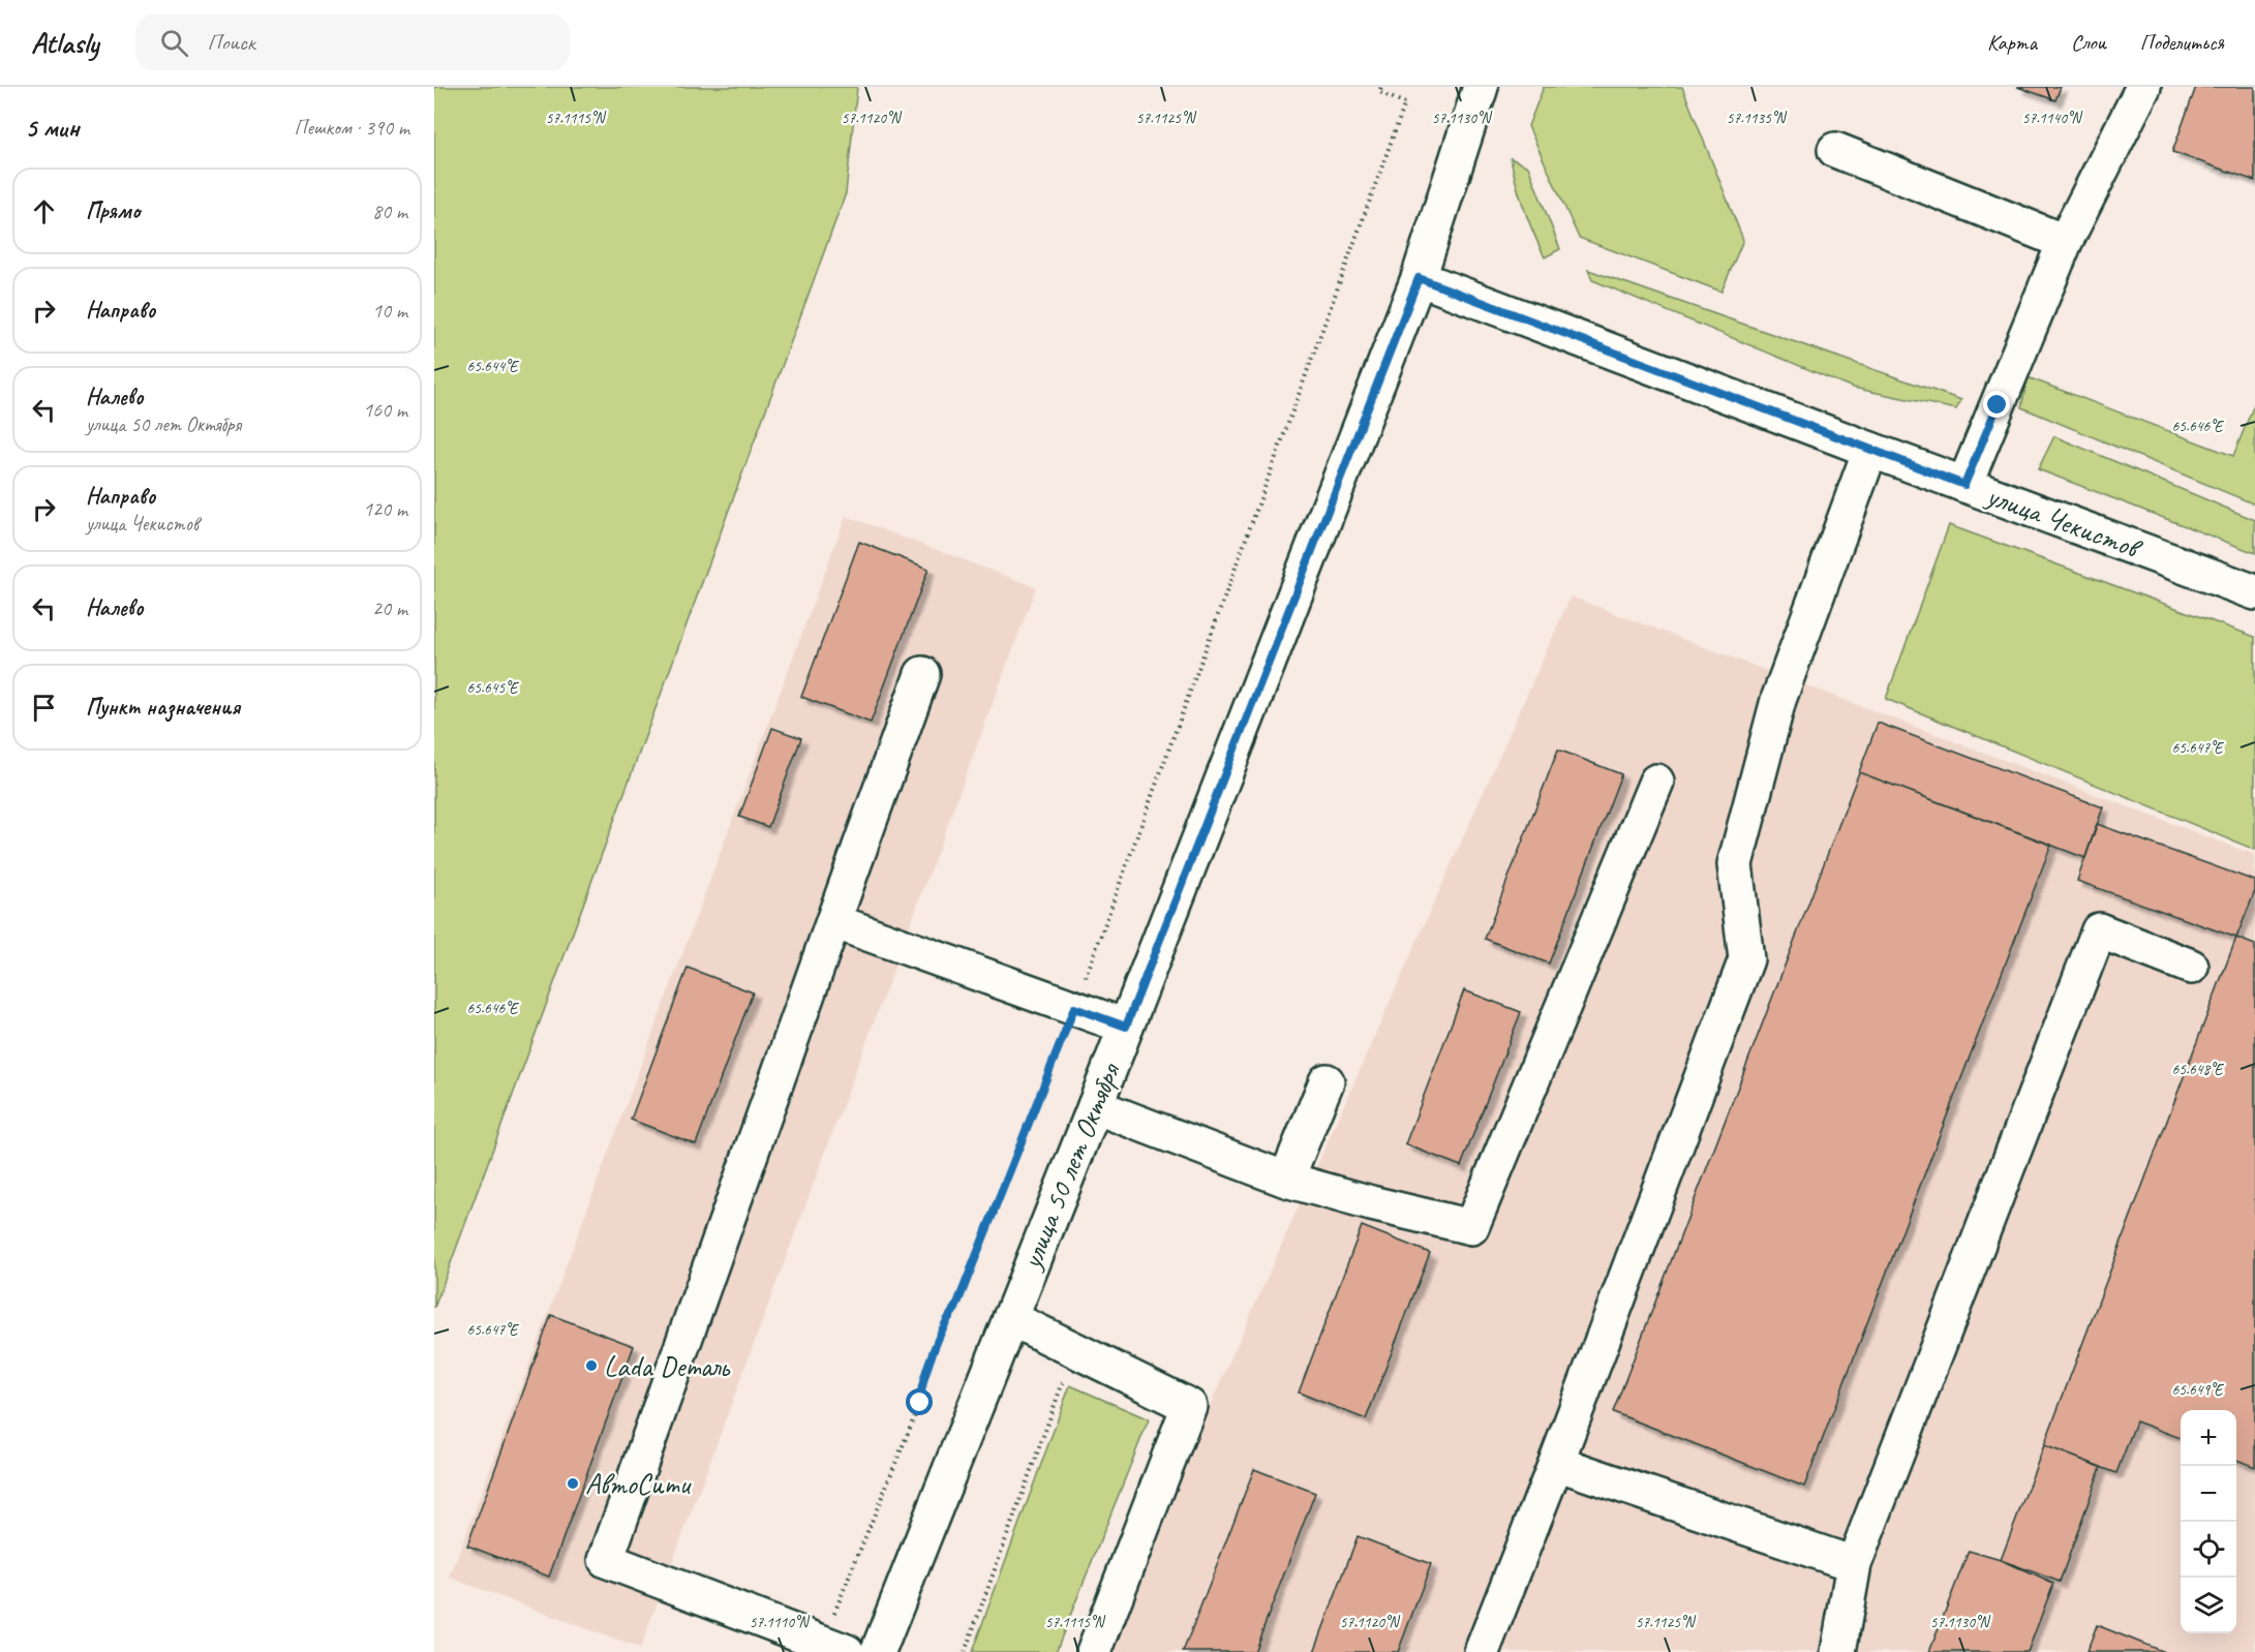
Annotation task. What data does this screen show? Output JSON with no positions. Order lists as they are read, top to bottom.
{
  "streets": {
    "main road": ["улица Чекистов", "улица 50 лет Октября"]
  },
  "crossings": [
    ["улица Чекистов", "улица 50 лет Октября"]
  ],
  "places": ["Lada Dеталь", "АвтоСити"],
  "page": {
    "header": "Atlasly",
    "search": "Поиск",
    "nav": ["Карта", "Слои", "Поделиться"],
    "heading": ["5 мин", "Пешком · 390 m"],
    "list": [
      ["Прямо", "80 m"],
      ["Направо", "10 m"],
      ["Налево", "улица 50 лет Октября", "160 m"],
      ["Направо", "улица Чекистов", "120 m"],
      ["Налево", "20 m"],
      "Пункт назначения"
    ],
    "map_buttons": ["+", "−"]
  },
  "coordinates": [
    "57.1115°N",
    "57.1120°N",
    "57.1125°N",
    "57.1130°N",
    "57.1135°N",
    "57.1140°N",
    "65.644°E",
    "65.646°E",
    "65.645°E",
    "65.647°E",
    "65.648°E",
    "65.649°E",
    "57.1110°N"
  ]
}
